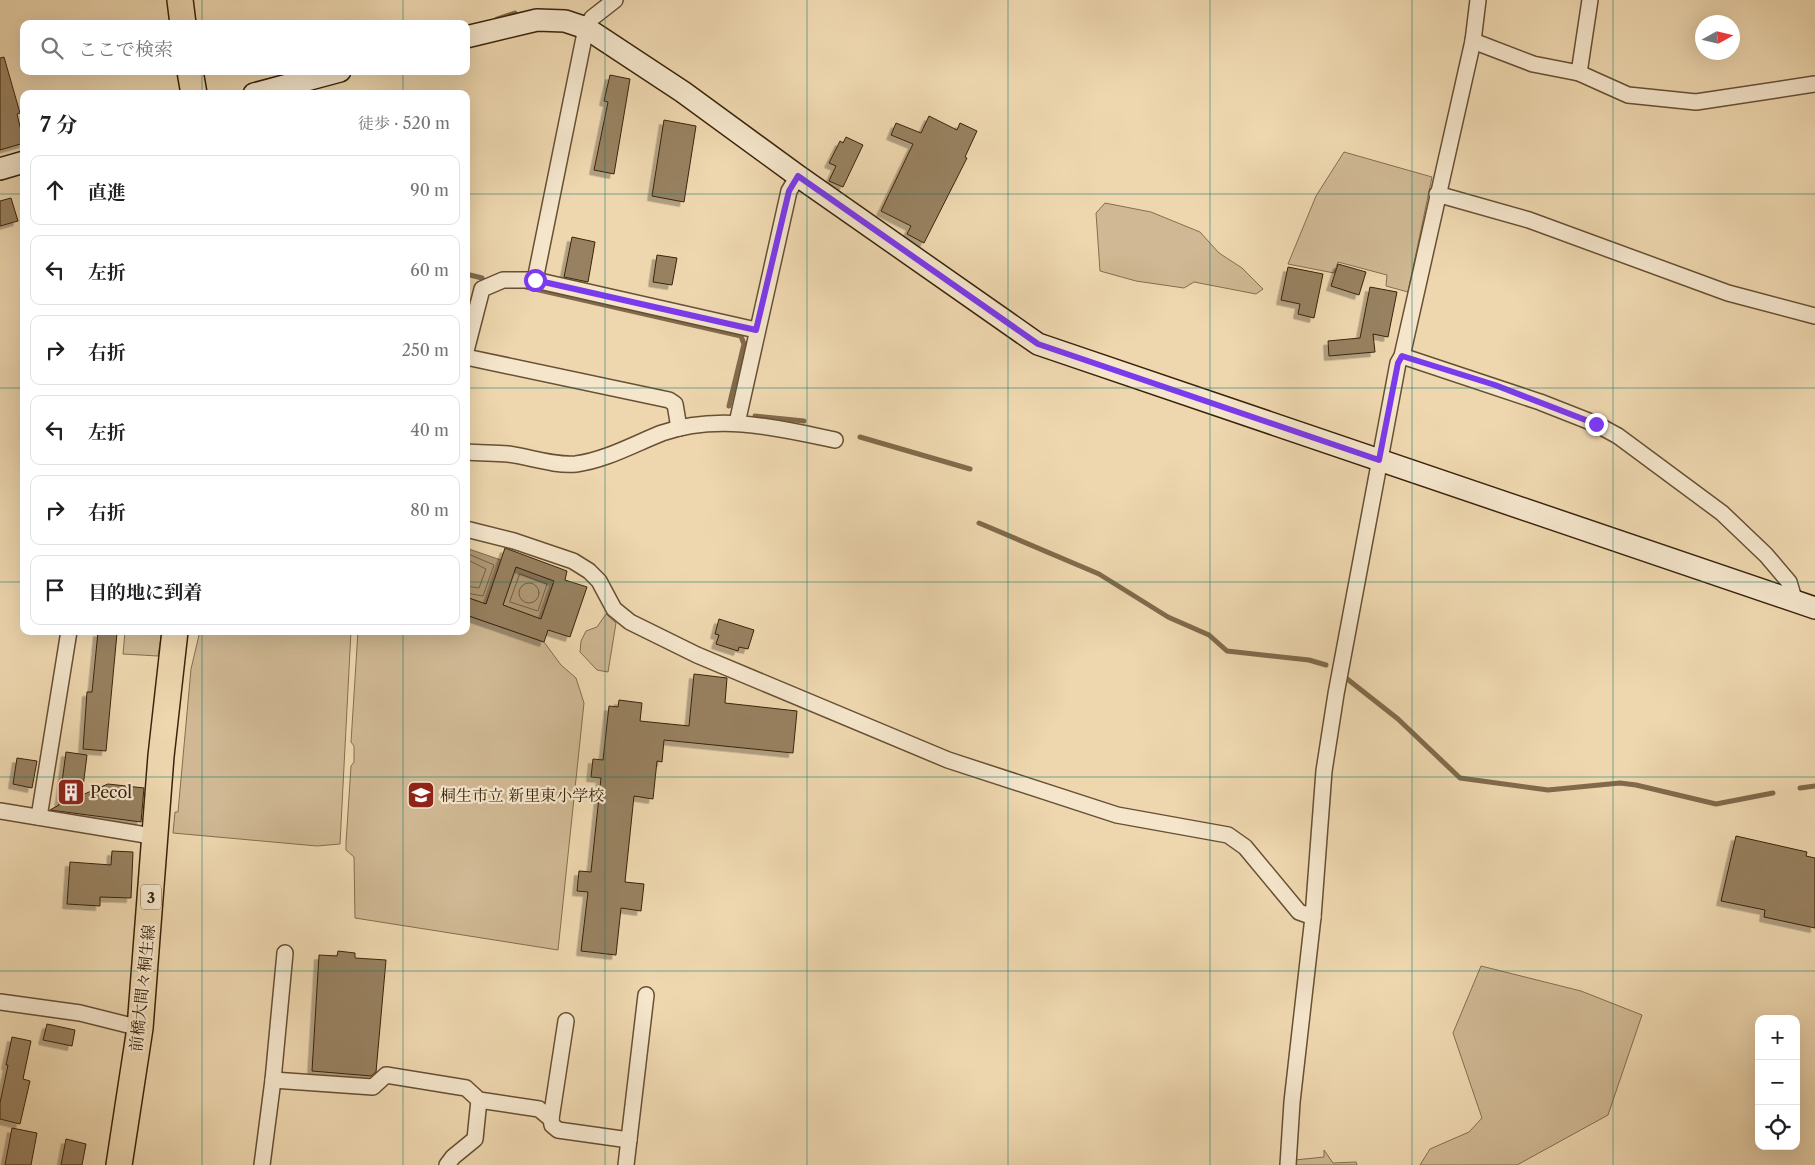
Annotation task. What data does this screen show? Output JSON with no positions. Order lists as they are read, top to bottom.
{
  "streets": {
    "main road": ["3", "前橋大間々桐生線"]
  },
  "places": {
    "building": ["Pecol"],
    "school or university": ["桐生市立 新里東小学校"]
  },
  "north": "right",
  "page": {
    "search": "ここで検索",
    "heading": ["7 分", "徒歩 · 520 m"],
    "list": [
      ["直進", "90 m"],
      ["左折", "60 m"],
      ["右折", "250 m"],
      ["左折", "40 m"],
      ["右折", "80 m"],
      "目的地に到着"
    ],
    "map_buttons": ["+", "−"]
  }
}
